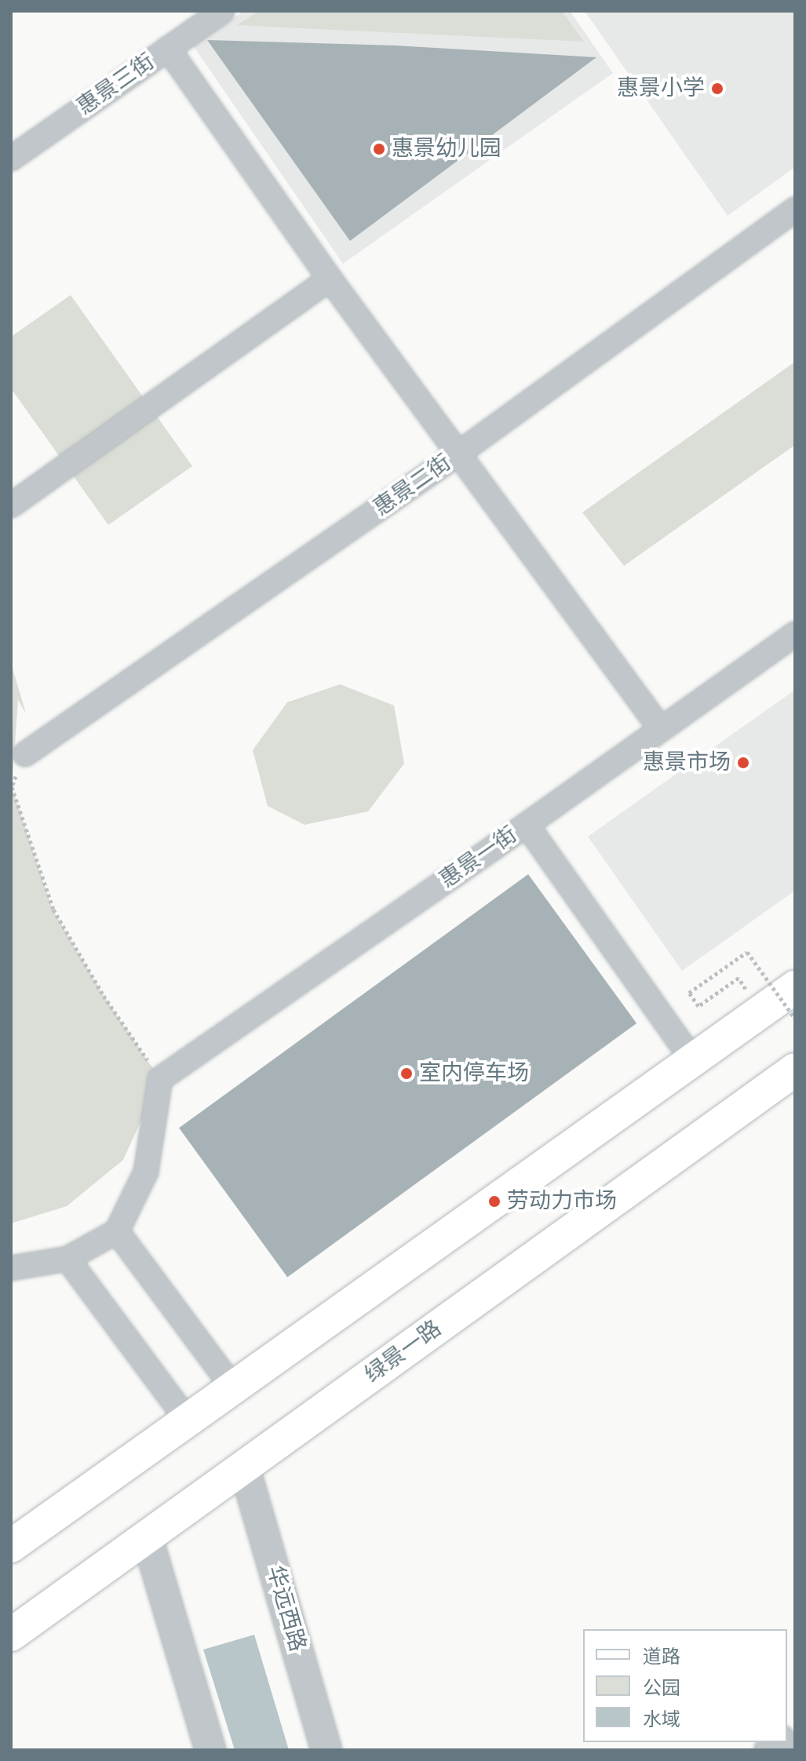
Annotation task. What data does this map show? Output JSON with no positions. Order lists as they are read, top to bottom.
{
  "streets": {
    "main road": ["绿景一路"],
    "street": [
      "惠景三街",
      "惠景二街",
      "惠景一街",
      "华远西路"
    ]
  },
  "crossings": [
    ["绿景一路", "华远西路"]
  ],
  "places": [
    "惠景小学",
    "惠景幼儿园",
    "惠景市场",
    "室内停车场",
    "劳动力市场"
  ],
  "legend": ["道路", "公园", "水域"]
}
